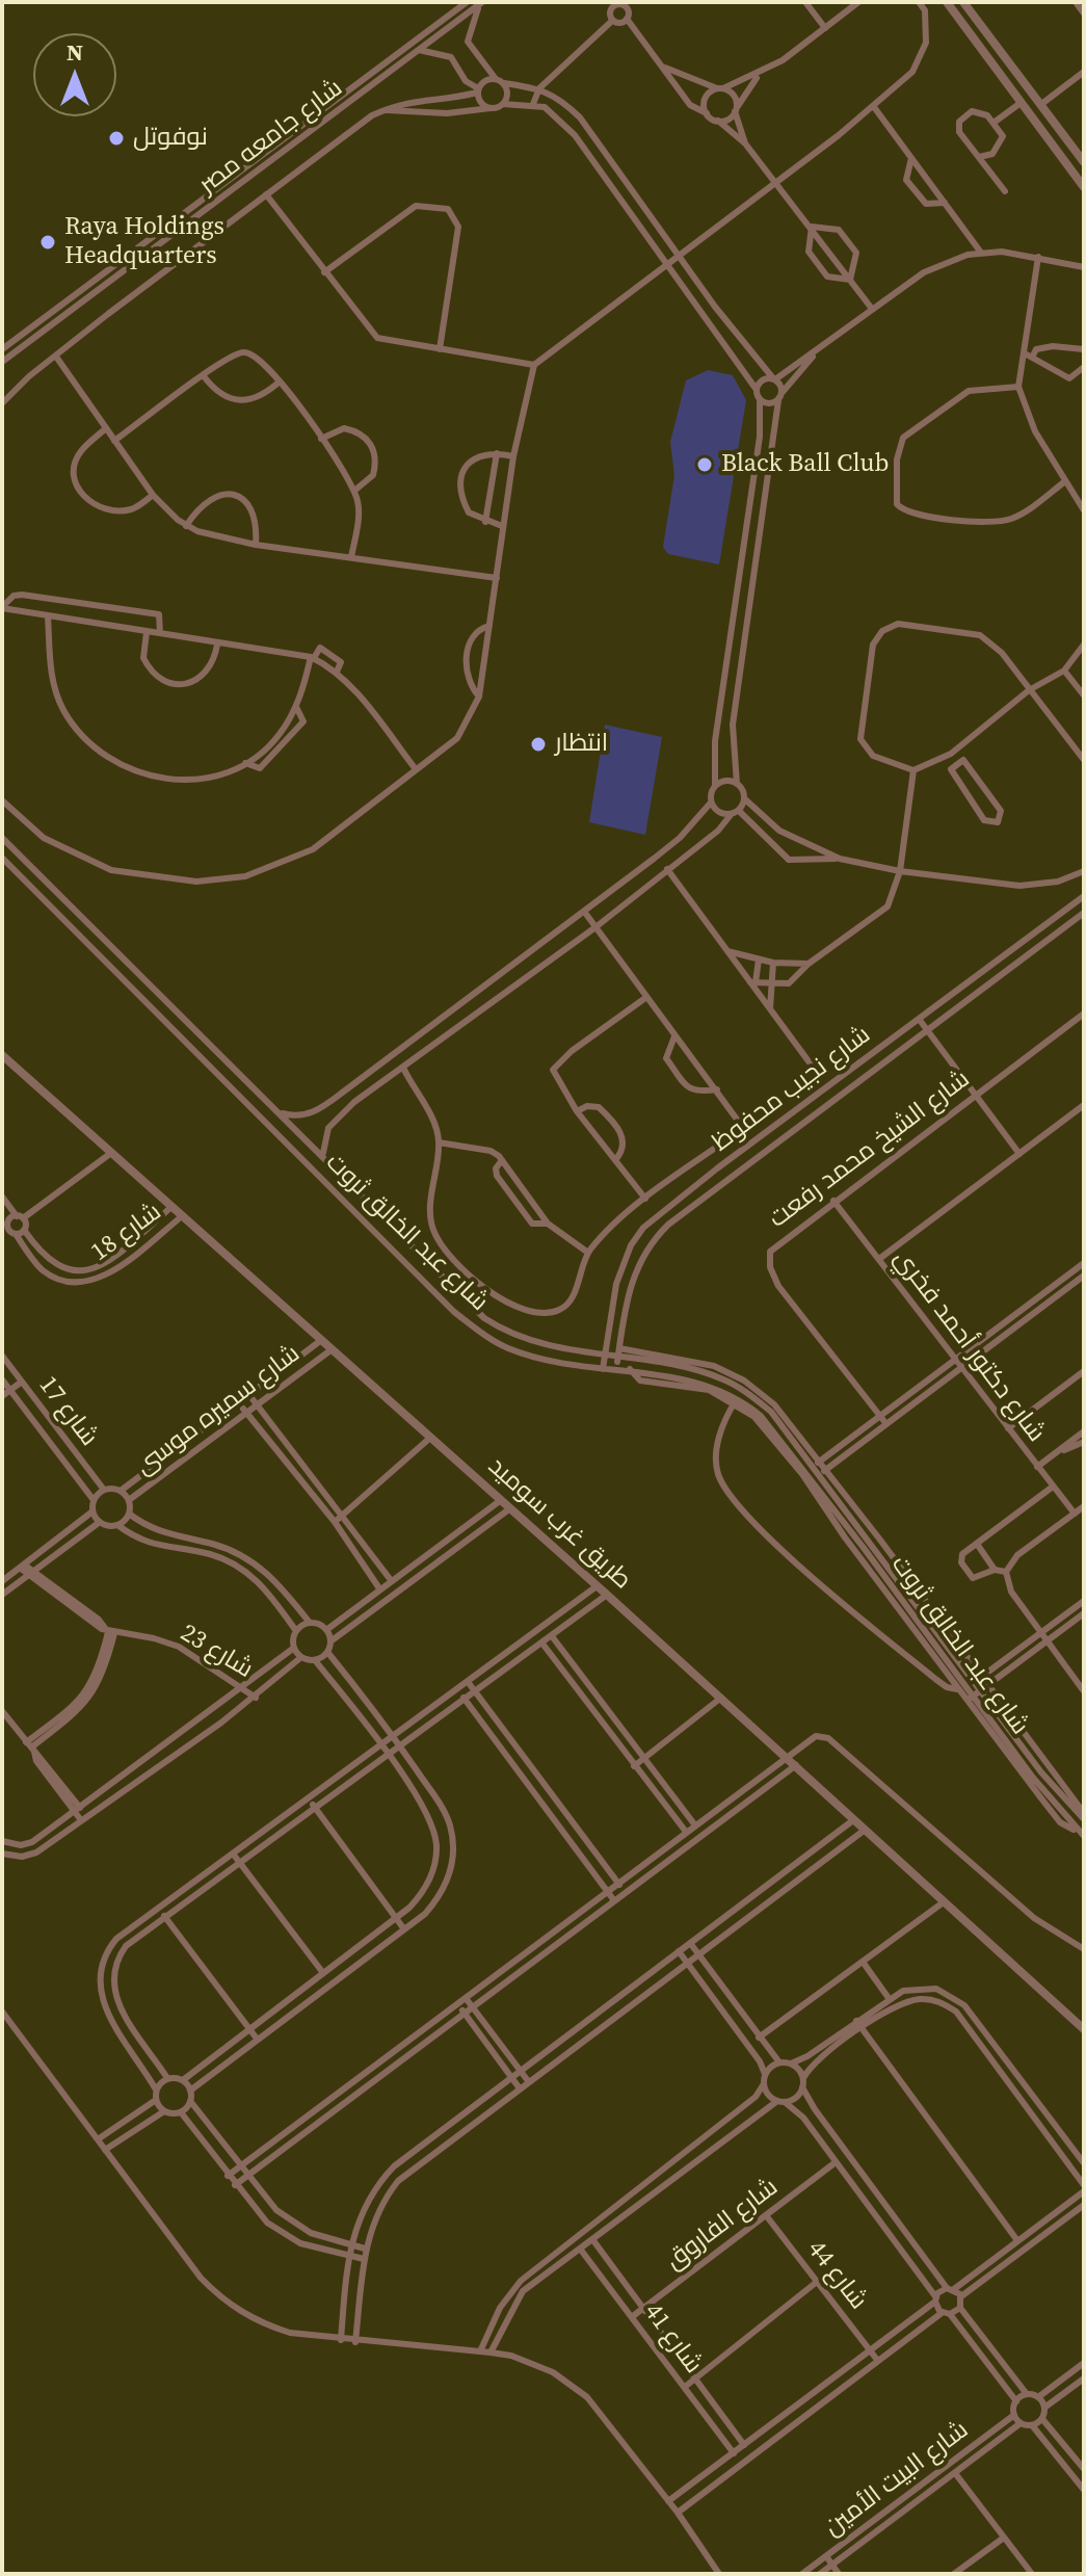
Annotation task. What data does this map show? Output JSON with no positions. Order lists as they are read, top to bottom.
{
  "streets": {
    "street": [
      "شارع جامعه مصر",
      "شارع نجيب محفوظ",
      "شارع الشيخ محمد رفعت",
      "شارع 18",
      "شارع عبد الخالق ثروت",
      "شارع دكتور أحمد فخري",
      "شارع سميره موسى",
      "شارع 17",
      "طريق غرب سوميد",
      "شارع 23",
      "شارع الفاروق",
      "شارع 44",
      "شارع 41",
      "شارع البيت الأمين"
    ]
  },
  "crossings": [
    ["شارع نجيب محفوظ", "شارع عبد الخالق ثروت"],
    ["شارع الشيخ محمد رفعت", "شارع دكتور أحمد فخري"],
    ["شارع 18", "طريق غرب سوميد"],
    ["شارع سميره موسى", "شارع 17"],
    ["شارع سميره موسى", "طريق غرب سوميد"],
    ["شارع الفاروق", "شارع 44"],
    ["شارع الفاروق", "شارع 41"]
  ],
  "places": [
    "نوفوتل",
    "Raya Holdings Headquarters",
    "Black Ball Club",
    "انتظار"
  ],
  "north": "top"
}
